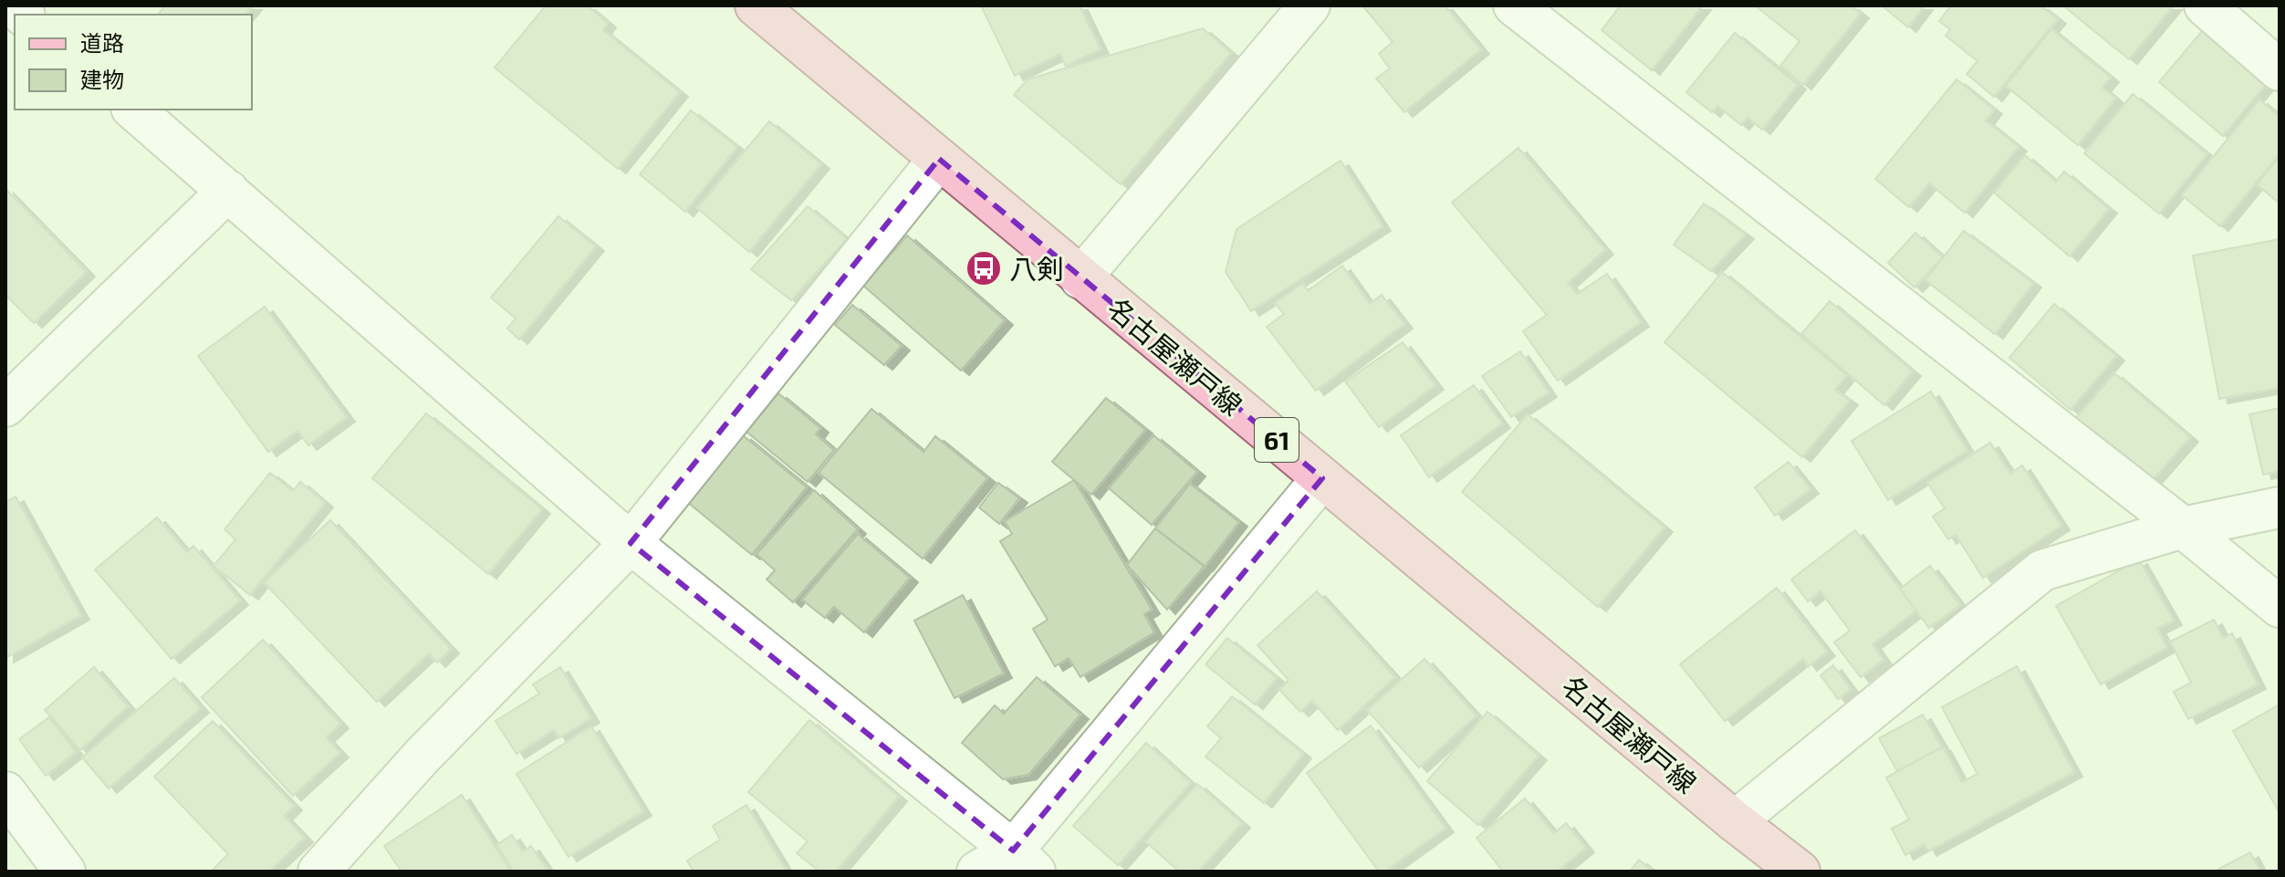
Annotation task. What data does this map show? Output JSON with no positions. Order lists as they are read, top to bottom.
{
  "streets": {
    "main road": ["名古屋瀬戸線", "61"]
  },
  "places": {
    "bus stop": ["八剣"]
  },
  "legend": ["道路", "建物"]
}
